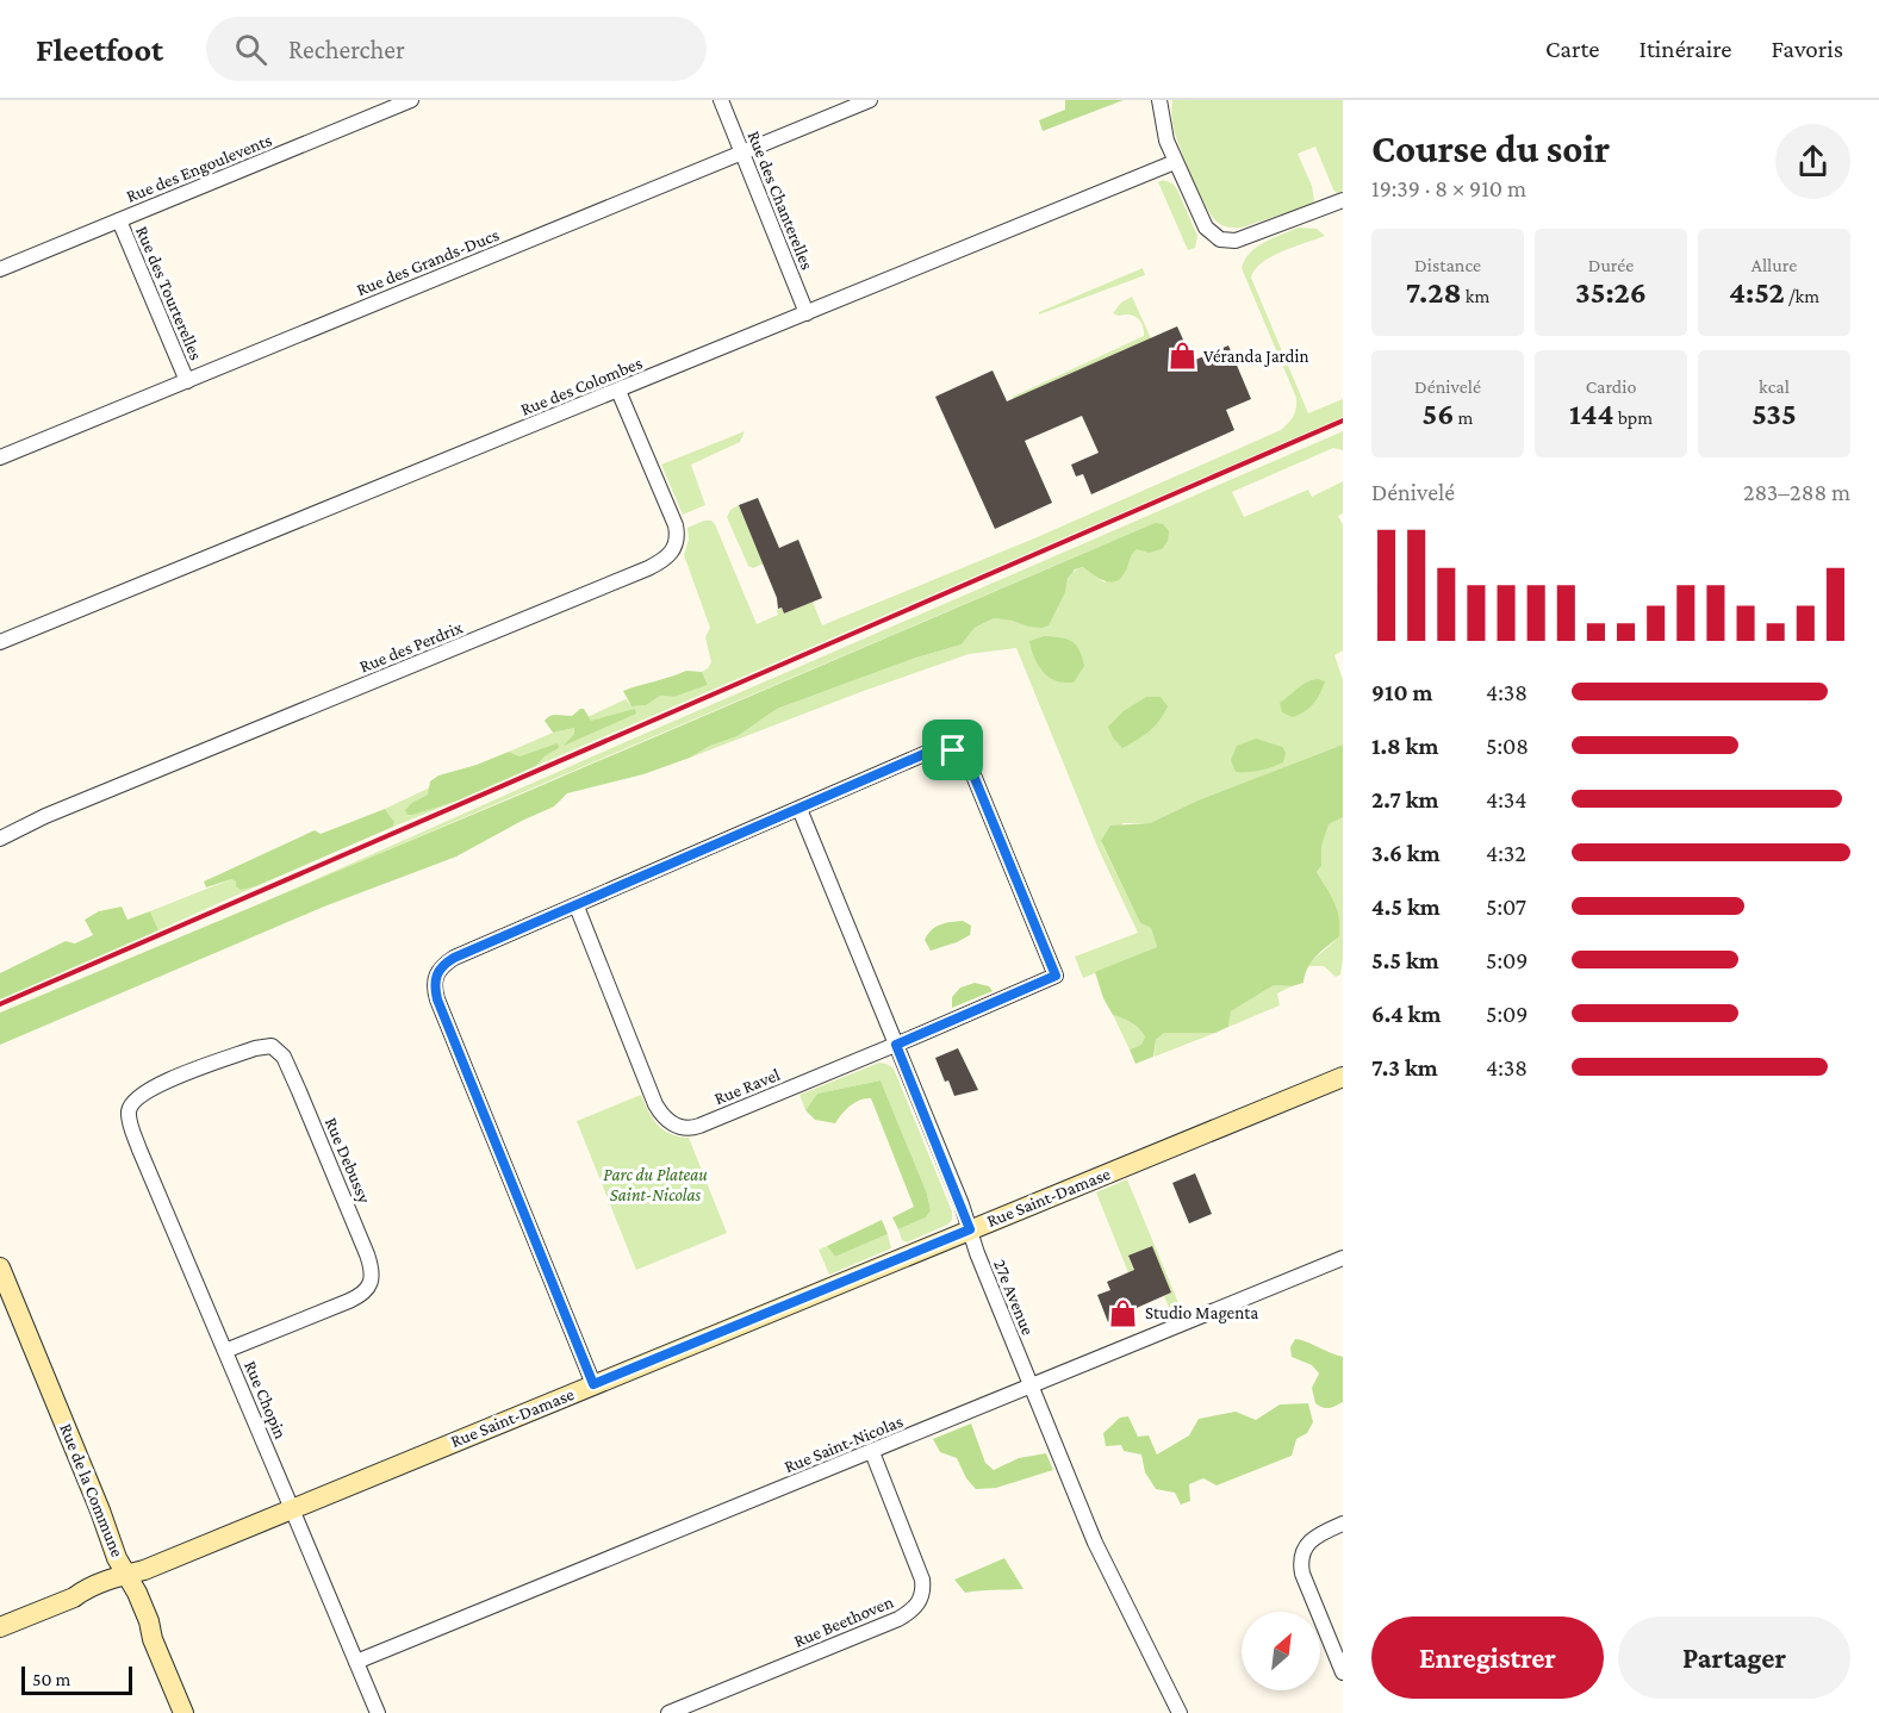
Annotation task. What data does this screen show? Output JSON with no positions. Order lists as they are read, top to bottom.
{
  "streets": {
    "street": [
      "Rue des Engoulevents",
      "Rue des Chanterelles",
      "Rue des Grands-Ducs",
      "Rue des Tourterelles",
      "Rue des Colombes",
      "Rue des Perdrix",
      "Rue Ravel",
      "Rue Debussy",
      "Rue Saint-Damase",
      "27e Avenue",
      "Rue Chopin",
      "Rue Saint-Nicolas",
      "Rue de la Commune",
      "Rue Beethoven"
    ]
  },
  "crossings": [
    ["Rue des Engoulevents", "Rue des Tourterelles"],
    ["Rue des Chanterelles", "Rue des Grands-Ducs"],
    ["Rue des Chanterelles", "Rue des Colombes"],
    ["Rue des Grands-Ducs", "Rue des Tourterelles"],
    ["Rue des Colombes", "Rue des Perdrix"],
    ["Rue Ravel", "27e Avenue"],
    ["Rue Debussy", "Rue Chopin"],
    ["Rue Saint-Damase", "27e Avenue"],
    ["Rue Saint-Damase", "Rue Chopin"],
    ["Rue Saint-Damase", "Rue de la Commune"],
    ["27e Avenue", "Rue Saint-Nicolas"],
    ["Rue Chopin", "Rue Saint-Nicolas"],
    ["Rue Saint-Nicolas", "Rue Beethoven"]
  ],
  "parks": ["Parc du Plateau Saint-Nicolas"],
  "places": {
    "shop": ["Véranda Jardin", "Studio Magenta"]
  },
  "scale_bar": "50 m",
  "north": "top right",
  "page": {
    "header": "Fleetfoot",
    "search": "Rechercher",
    "nav": ["Carte", "Itinéraire", "Favoris"],
    "heading": ["Course du soir", "19:39 · 8 × 910 m"],
    "stats": [
      ["Distance", "7.28 km"],
      ["Durée", "35:26"],
      ["Allure", "4:52 /km"],
      ["Dénivelé", "56 m"],
      ["Cardio", "144 bpm"],
      ["kcal", "535"]
    ],
    "chart": ["Dénivelé", "283–288 m"],
    "list": [
      {
        "name": "910 m",
        "note": "4:38"
      },
      {
        "name": "1.8 km",
        "note": "5:08"
      },
      {
        "name": "2.7 km",
        "note": "4:34"
      },
      {
        "name": "3.6 km",
        "note": "4:32"
      },
      {
        "name": "4.5 km",
        "note": "5:07"
      },
      {
        "name": "5.5 km",
        "note": "5:09"
      },
      {
        "name": "6.4 km",
        "note": "5:09"
      },
      {
        "name": "7.3 km",
        "note": "4:38"
      }
    ],
    "buttons": ["Enregistrer", "Partager"],
    "scale": "50 m"
  }
}
